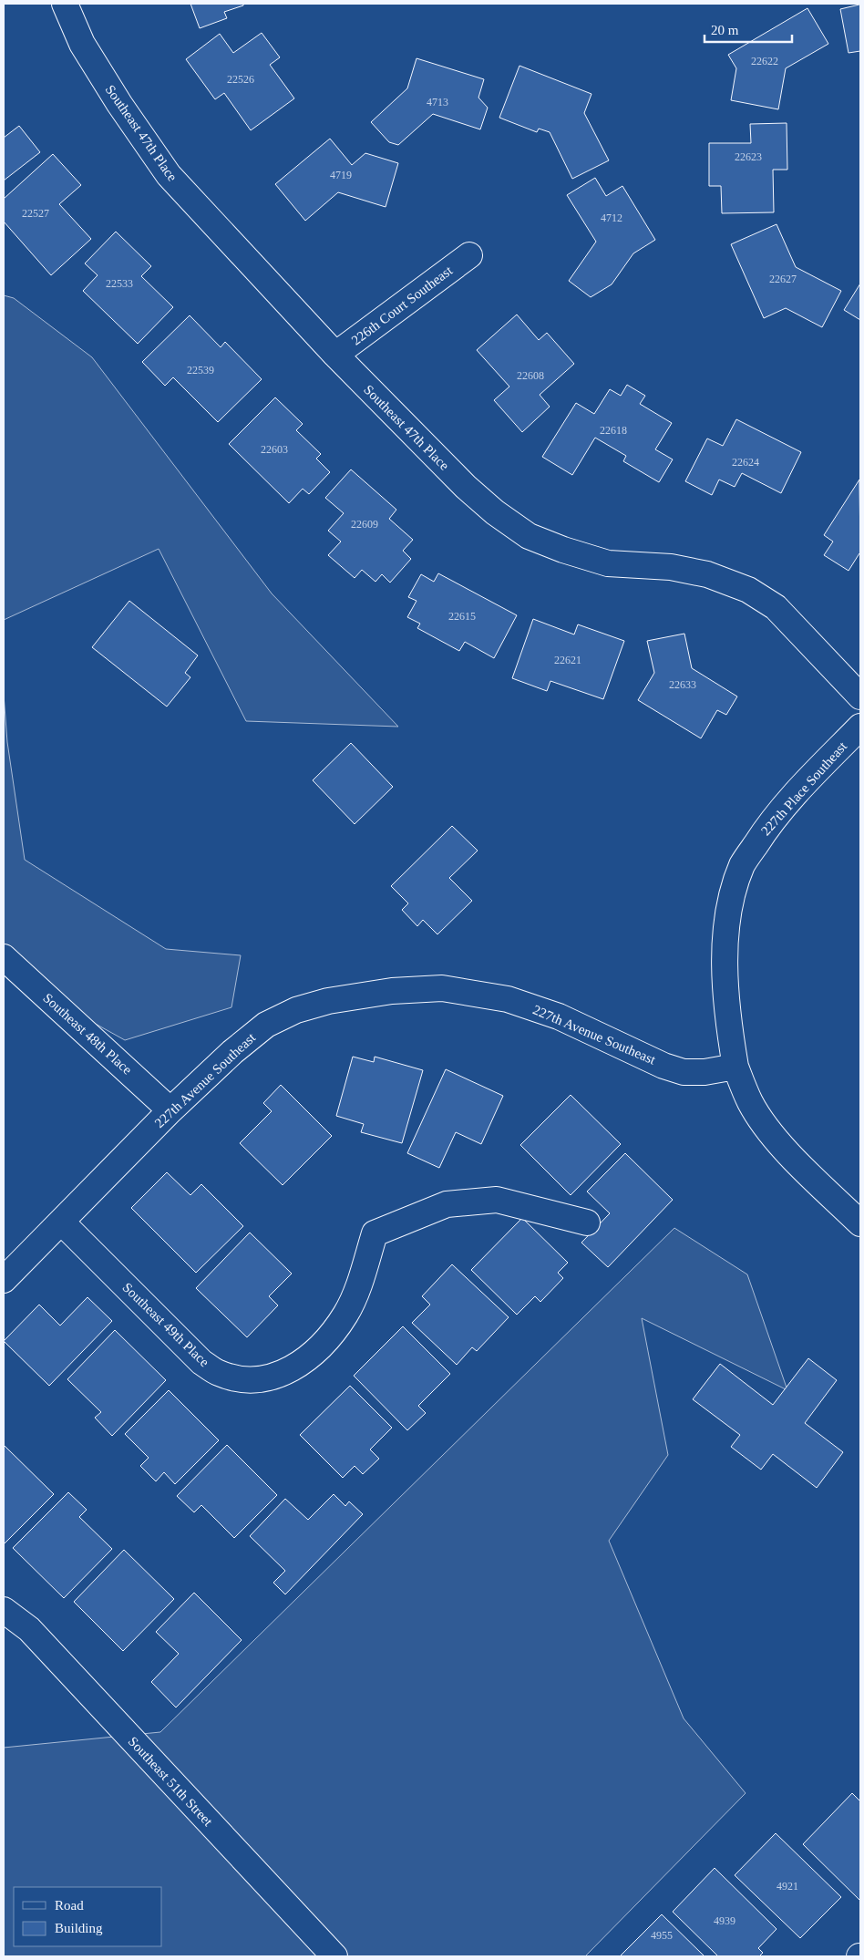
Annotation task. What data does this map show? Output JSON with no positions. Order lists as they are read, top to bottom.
{
  "streets": {
    "street": [
      "Southeast 47th Place",
      "226th Court Southeast",
      "227th Place Southeast",
      "Southeast 48th Place",
      "227th Avenue Southeast",
      "Southeast 49th Place",
      "Southeast 51th Street"
    ]
  },
  "crossings": [
    ["Southeast 47th Place", "226th Court Southeast"],
    ["227th Place Southeast", "227th Avenue Southeast"],
    ["Southeast 48th Place", "227th Avenue Southeast"],
    ["227th Avenue Southeast", "Southeast 49th Place"]
  ],
  "house_numbers": [
    "22622",
    "22526",
    "4713",
    "22623",
    "4719",
    "22527",
    "4712",
    "22627",
    "22533",
    "22539",
    "22608",
    "22618",
    "22603",
    "22624",
    "22609",
    "22615",
    "22621",
    "22633",
    "4921",
    "4939",
    "4955"
  ],
  "legend": ["Road", "Building"],
  "scale_bar": "20 m"
}
